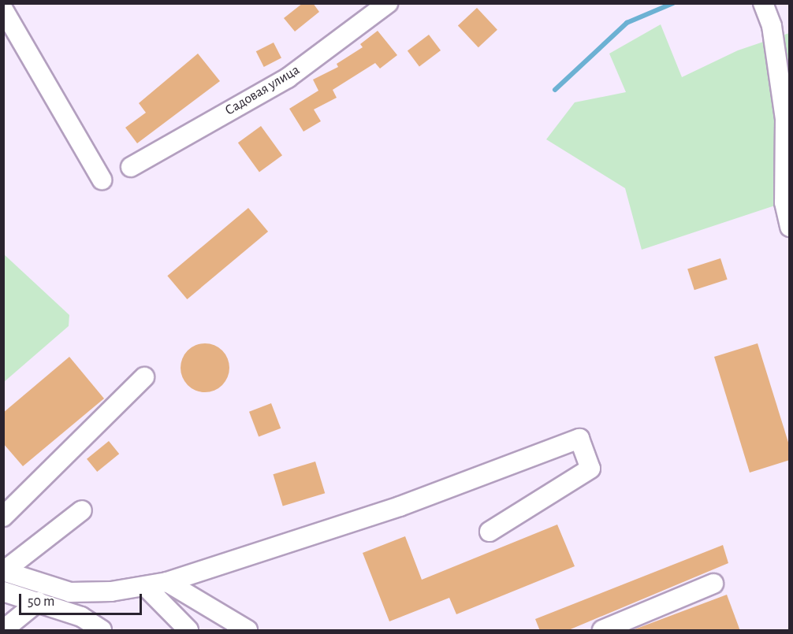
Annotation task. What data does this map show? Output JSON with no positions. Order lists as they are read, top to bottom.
{
  "streets": {
    "street": ["Садовая улица"]
  },
  "scale_bar": "50 m"
}
